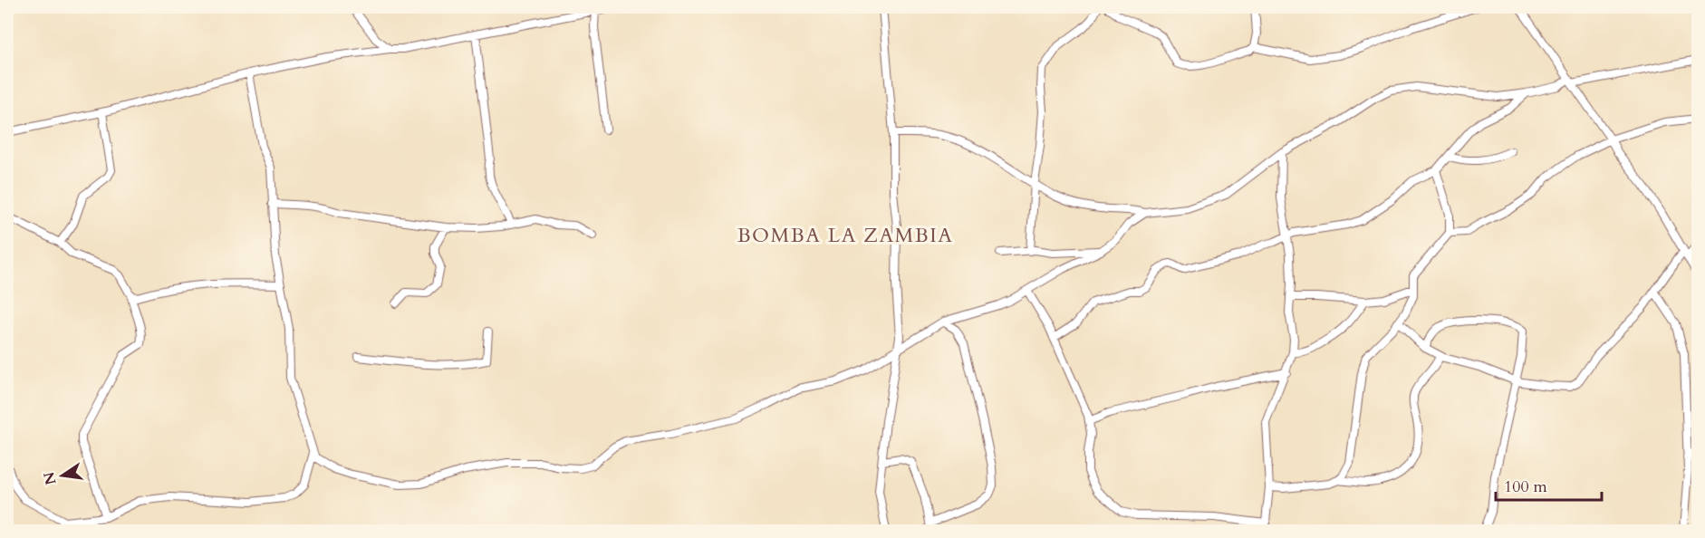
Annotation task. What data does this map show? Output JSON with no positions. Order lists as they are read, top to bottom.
{
  "districts": ["BOMBA LA ZAMBIA"],
  "scale_bar": "100 m",
  "north": "left"
}
